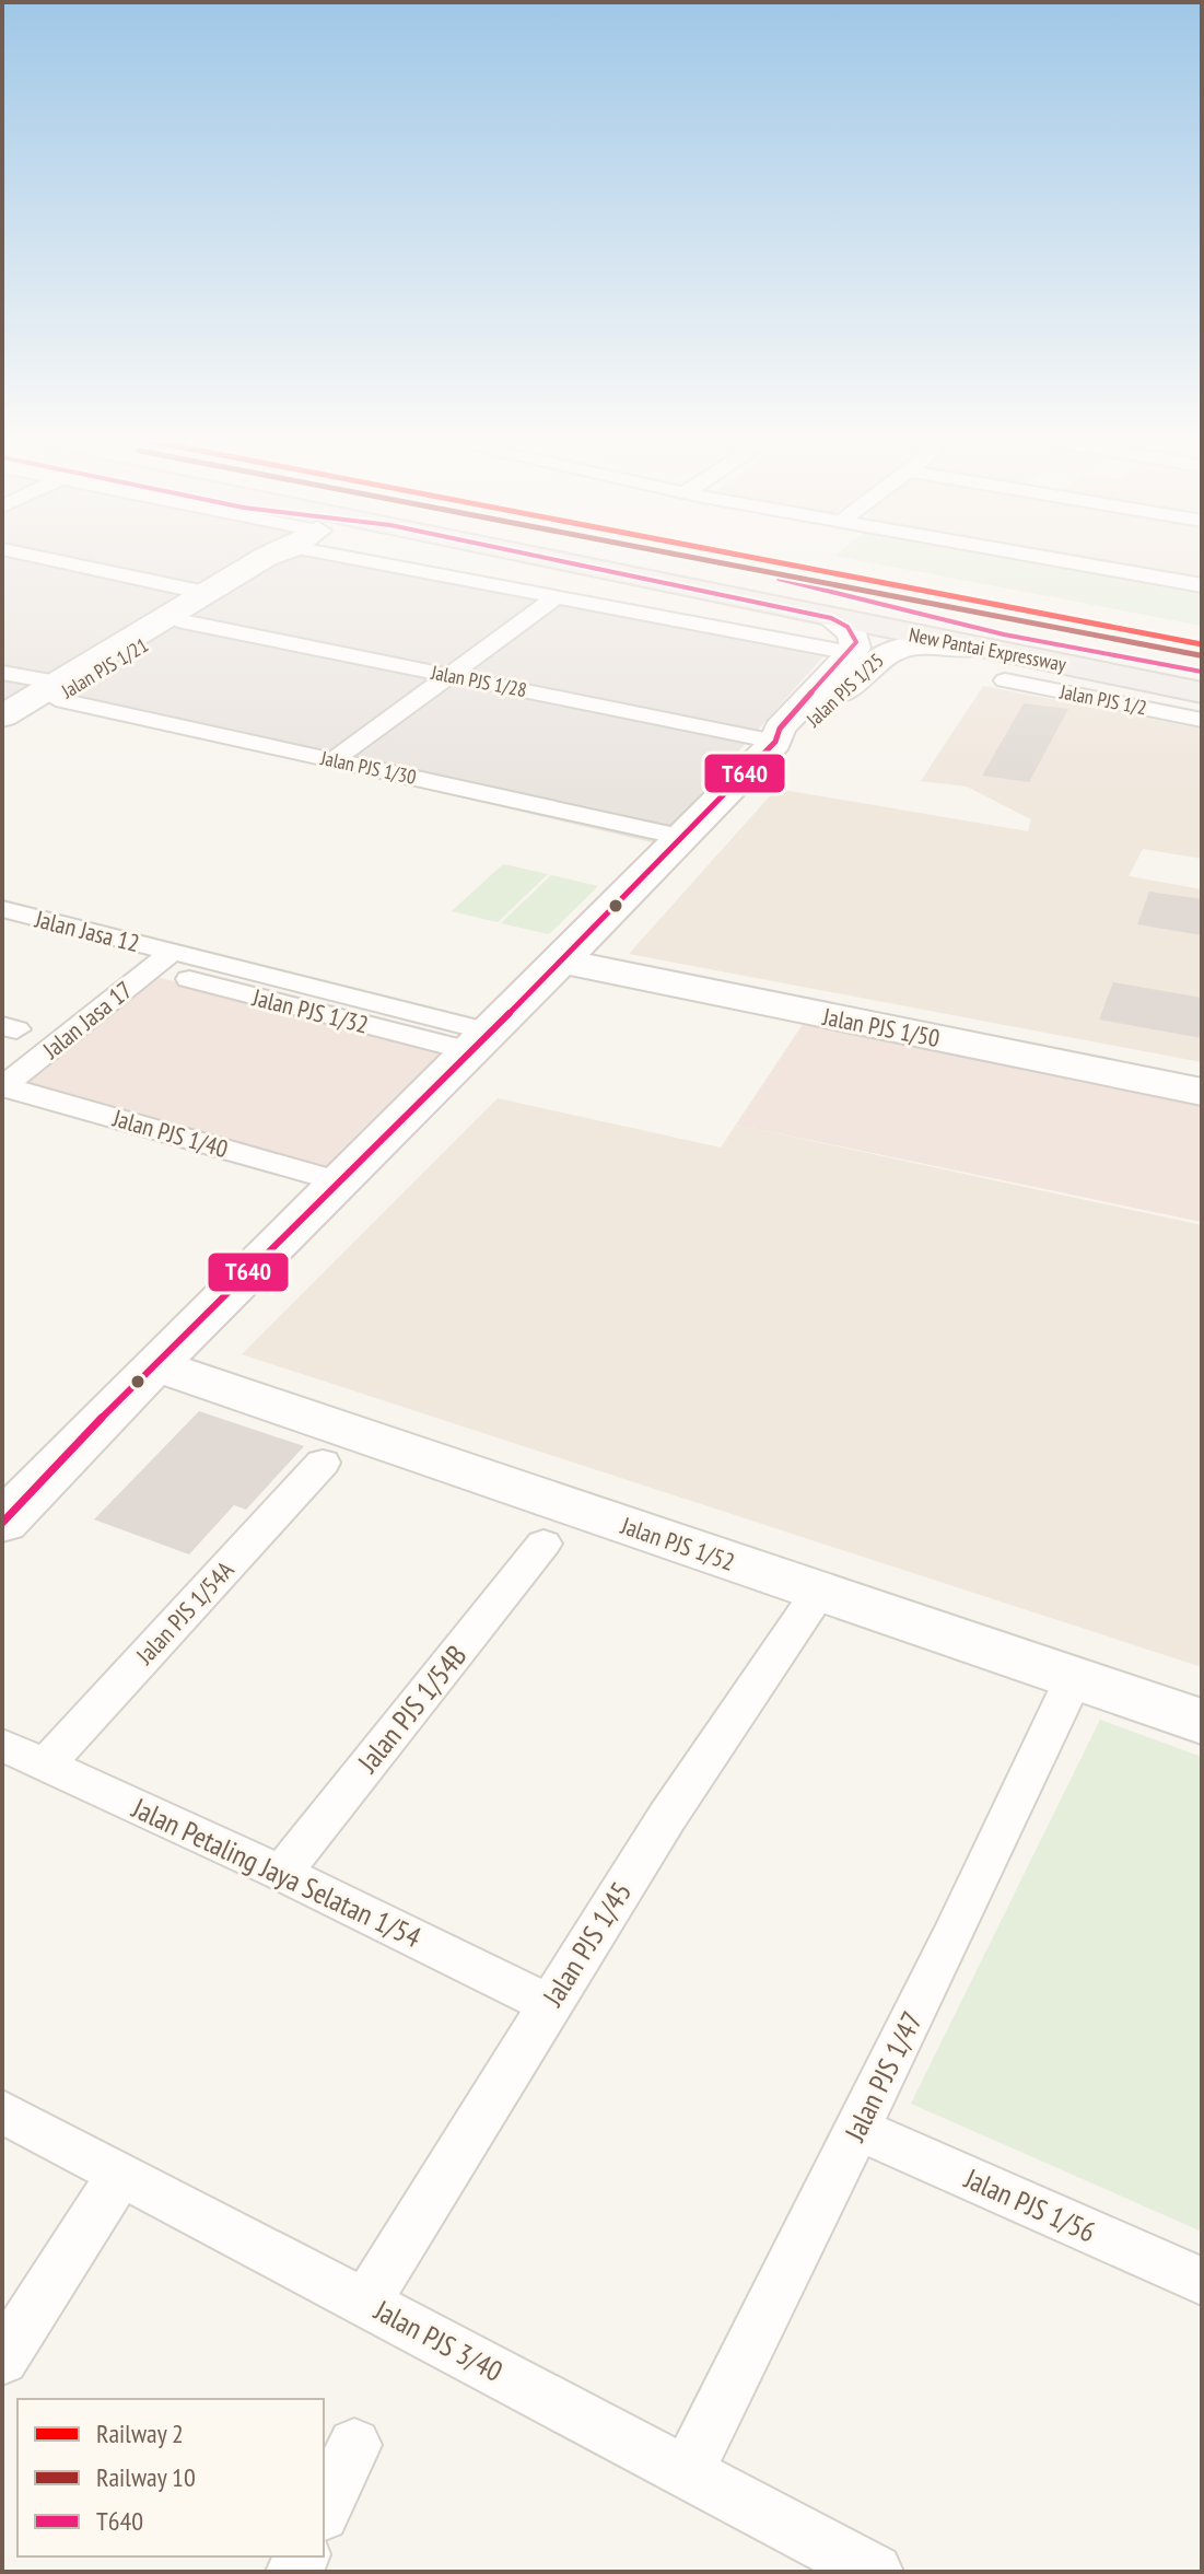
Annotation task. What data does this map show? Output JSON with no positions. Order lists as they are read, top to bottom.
{
  "streets": {
    "highway": ["New Pantai Expressway"],
    "street": [
      "Jalan PJS 1/21",
      "Jalan PJS 1/28",
      "Jalan PJS 1/25",
      "Jalan PJS 1/2",
      "Jalan PJS 1/30",
      "Jalan Jasa 12",
      "Jalan PJS 1/32",
      "Jalan Jasa 17",
      "Jalan PJS 1/50",
      "Jalan PJS 1/40",
      "Jalan PJS 1/52",
      "Jalan PJS 1/54A",
      "Jalan PJS 1/54B",
      "Jalan Petaling Jaya Selatan 1/54",
      "Jalan PJS 1/45",
      "Jalan PJS 1/47",
      "Jalan PJS 1/56",
      "Jalan PJS 3/40"
    ]
  },
  "crossings": [
    ["New Pantai Expressway", "Jalan PJS 1/25"],
    ["Jalan PJS 1/21", "Jalan PJS 1/28"],
    ["Jalan PJS 1/21", "Jalan PJS 1/30"],
    ["Jalan PJS 1/28", "Jalan PJS 1/25"],
    ["Jalan PJS 1/25", "Jalan PJS 1/30"],
    ["Jalan PJS 1/25", "Jalan PJS 1/32"],
    ["Jalan PJS 1/25", "Jalan PJS 1/50"],
    ["Jalan PJS 1/25", "Jalan PJS 1/40"],
    ["Jalan PJS 1/25", "Jalan PJS 1/52"],
    ["Jalan Jasa 12", "Jalan PJS 1/32"],
    ["Jalan Jasa 12", "Jalan Jasa 17"],
    ["Jalan PJS 1/32", "Jalan Jasa 17"],
    ["Jalan Jasa 17", "Jalan PJS 1/40"],
    ["Jalan PJS 1/52", "Jalan PJS 1/45"],
    ["Jalan PJS 1/52", "Jalan PJS 1/47"],
    ["Jalan PJS 1/54A", "Jalan Petaling Jaya Selatan 1/54"],
    ["Jalan PJS 1/54B", "Jalan Petaling Jaya Selatan 1/54"],
    ["Jalan Petaling Jaya Selatan 1/54", "Jalan PJS 1/45"],
    ["Jalan PJS 1/45", "Jalan PJS 3/40"],
    ["Jalan PJS 1/47", "Jalan PJS 1/56"],
    ["Jalan PJS 1/47", "Jalan PJS 3/40"]
  ],
  "lines": ["rail line 2", "rail line 10", "transit line T640"],
  "legend": ["Railway 2", "Railway 10", "T640"]
}
